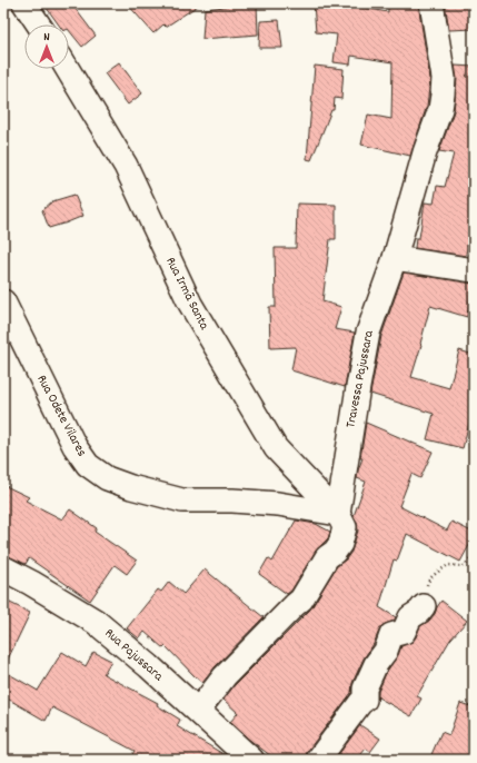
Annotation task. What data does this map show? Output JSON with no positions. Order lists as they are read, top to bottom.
{
  "streets": {
    "main road": ["Rua Pajussara"],
    "street": ["Rua Irmã Santa", "Travessa Pajussara", "Rua Odete Vilares"]
  },
  "crossings": [
    ["Rua Irmã Santa", "Travessa Pajussara"],
    ["Rua Irmã Santa", "Rua Odete Vilares"],
    ["Travessa Pajussara", "Rua Odete Vilares"],
    ["Travessa Pajussara", "Rua Pajussara"]
  ],
  "north": "top"
}
